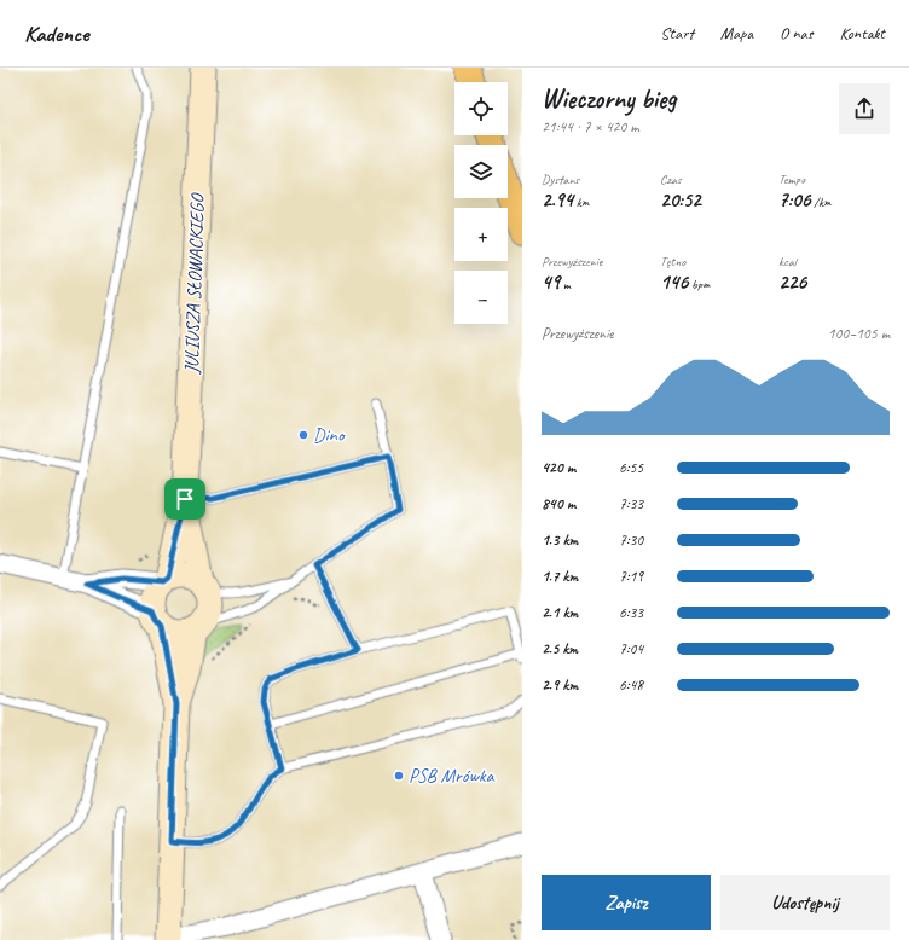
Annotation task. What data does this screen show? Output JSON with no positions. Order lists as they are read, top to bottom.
{
  "streets": {
    "street": ["JULIUSZA SŁOWACKIEGO"]
  },
  "places": ["Dino", "PSB Mrówka"],
  "page": {
    "header": "Kadence",
    "nav": [
      "Start",
      "Mapa",
      "O nas",
      "Kontakt"
    ],
    "heading": ["Wieczorny bieg", "21:44 · 7 × 420 m"],
    "map_buttons": ["+", "−"],
    "stats": [
      ["Dystans", "2.94 km"],
      ["Czas", "20:52"],
      ["Tempo", "7:06 /km"],
      ["Przewyższenie", "49 m"],
      ["Tętno", "146 bpm"],
      ["kcal", "226"]
    ],
    "chart": ["Przewyższenie", "100–105 m"],
    "list": [
      {
        "name": "420 m",
        "note": "6:55"
      },
      {
        "name": "840 m",
        "note": "7:33"
      },
      {
        "name": "1.3 km",
        "note": "7:30"
      },
      {
        "name": "1.7 km",
        "note": "7:19"
      },
      {
        "name": "2.1 km",
        "note": "6:33"
      },
      {
        "name": "2.5 km",
        "note": "7:04"
      },
      {
        "name": "2.9 km",
        "note": "6:48"
      }
    ],
    "buttons": ["Zapisz", "Udostępnij"]
  }
}
